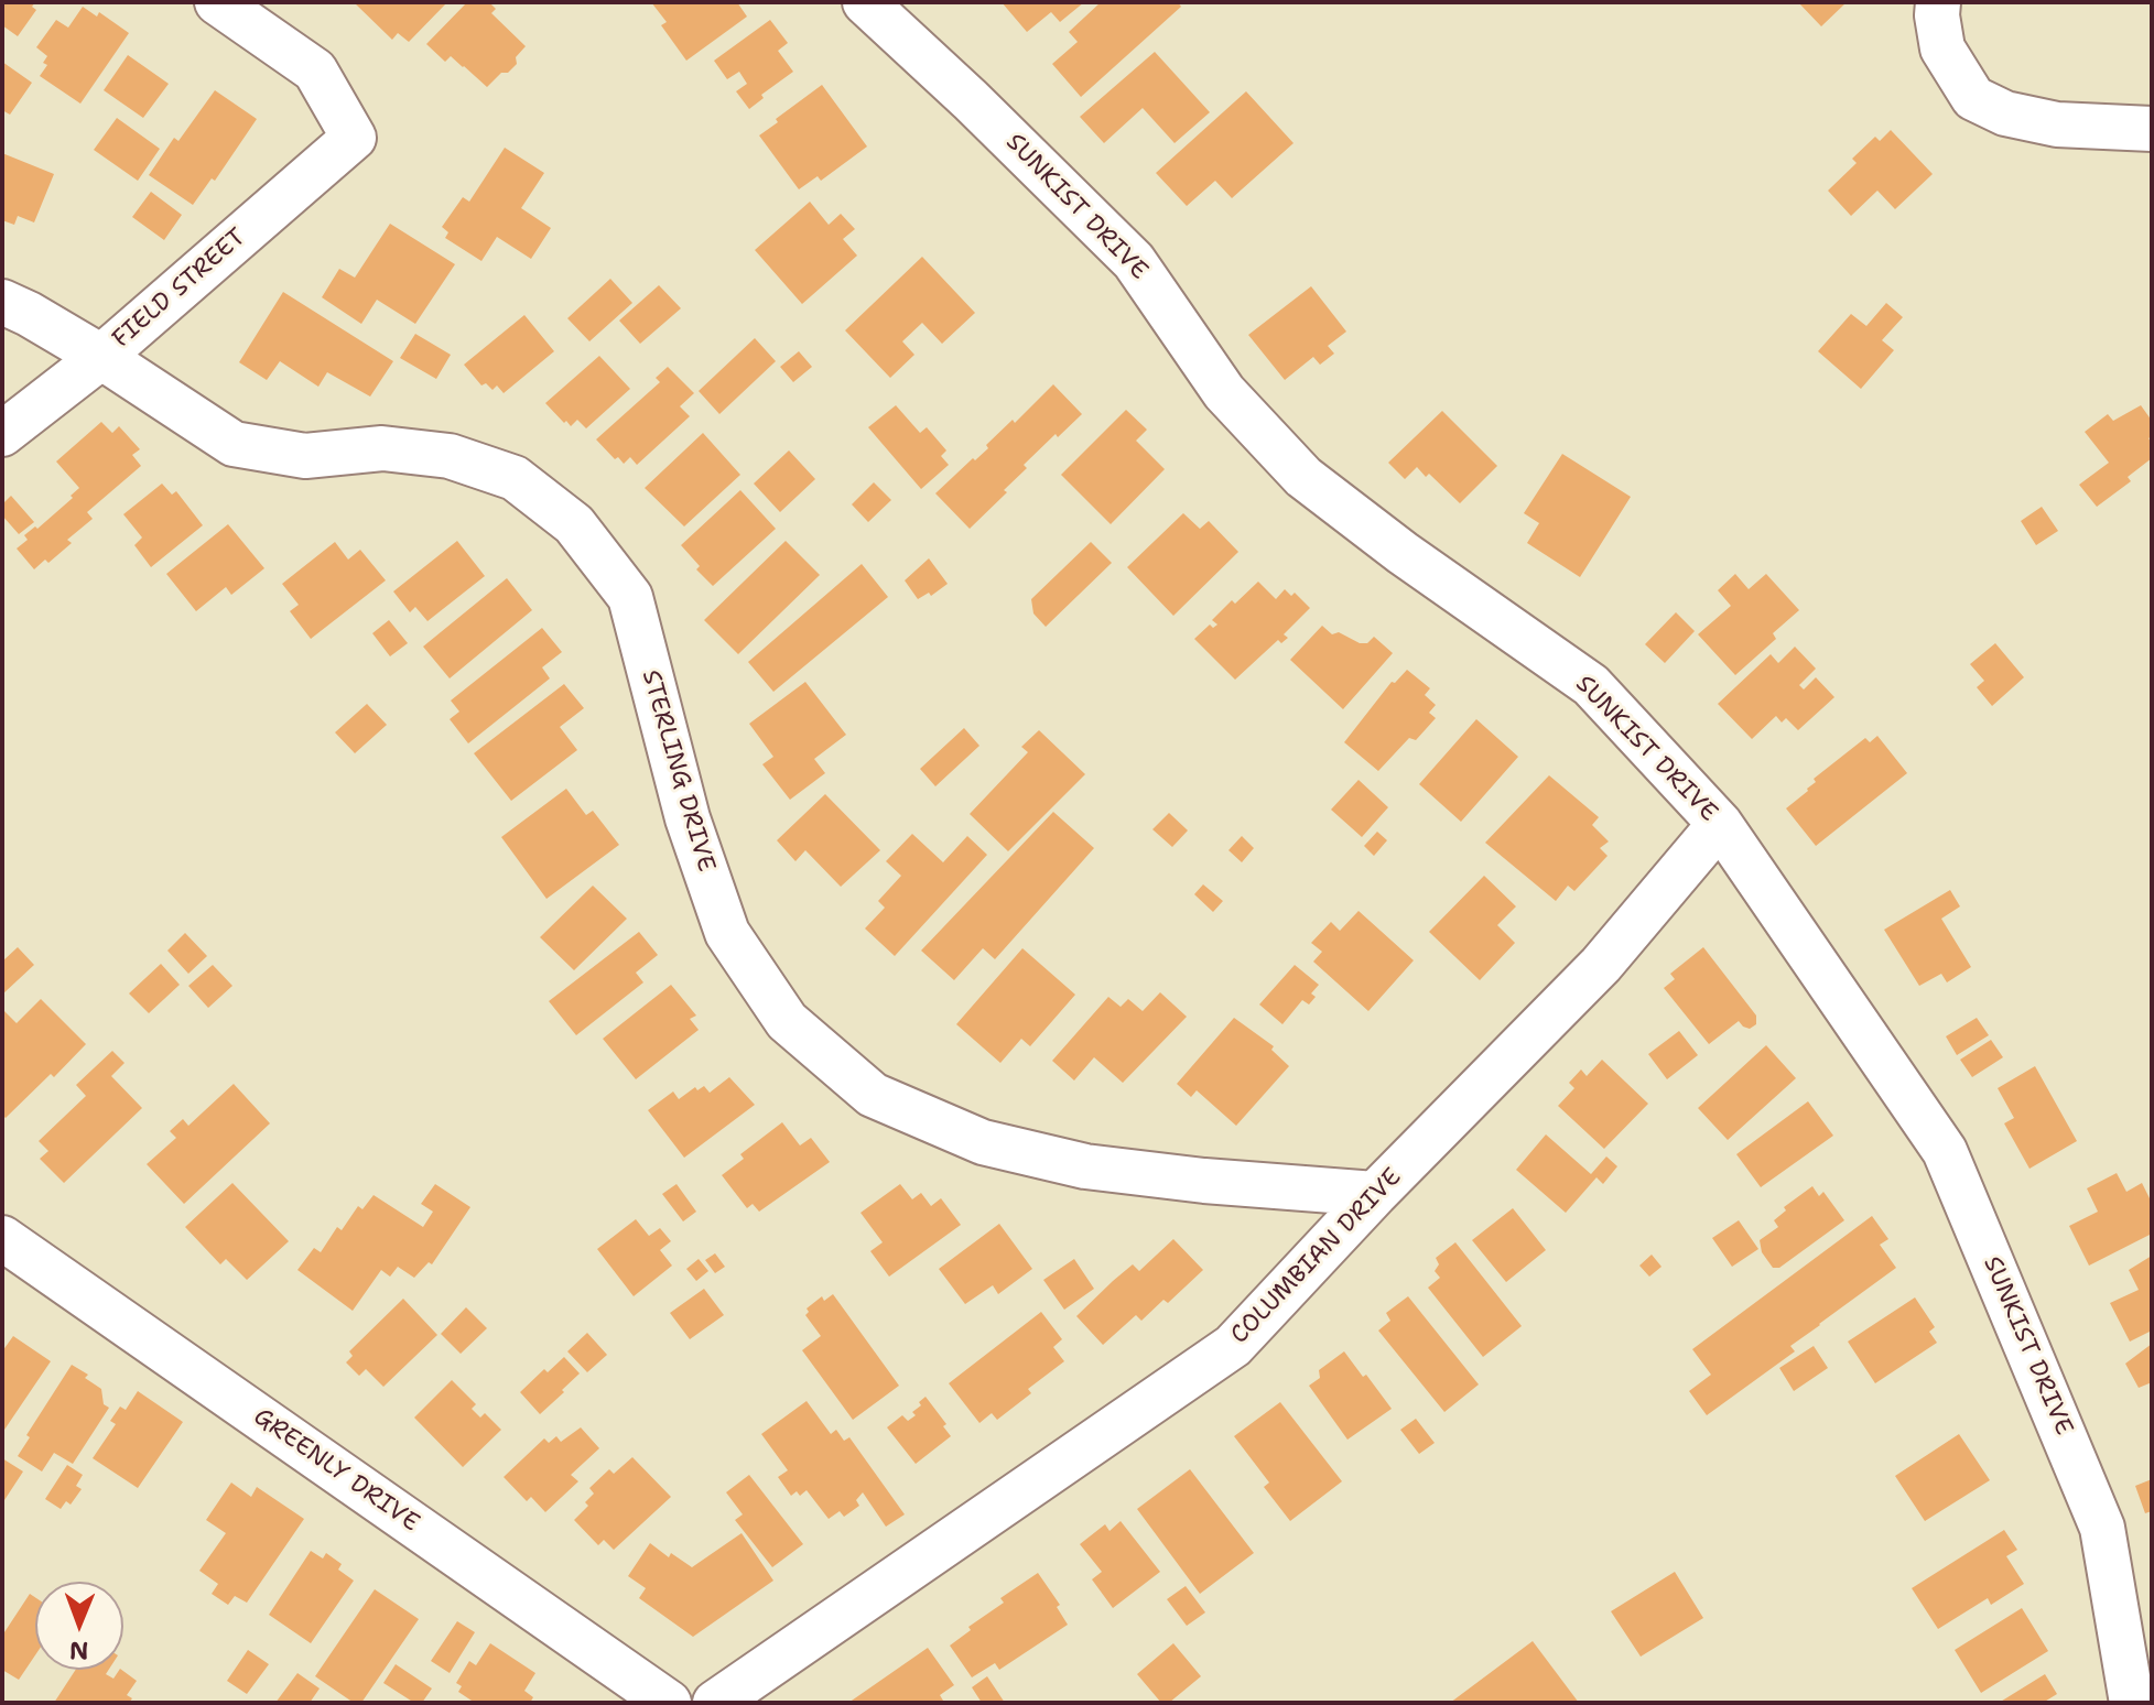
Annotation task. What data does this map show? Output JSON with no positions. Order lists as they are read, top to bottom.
{
  "streets": {
    "street": [
      "SUNKIST DRIVE",
      "FIELD STREET",
      "STERLING DRIVE",
      "COLUMBIAN DRIVE",
      "GREENLY DRIVE"
    ]
  },
  "crossings": [
    ["SUNKIST DRIVE", "COLUMBIAN DRIVE"],
    ["FIELD STREET", "STERLING DRIVE"],
    ["STERLING DRIVE", "COLUMBIAN DRIVE"]
  ],
  "north": "bottom"
}
